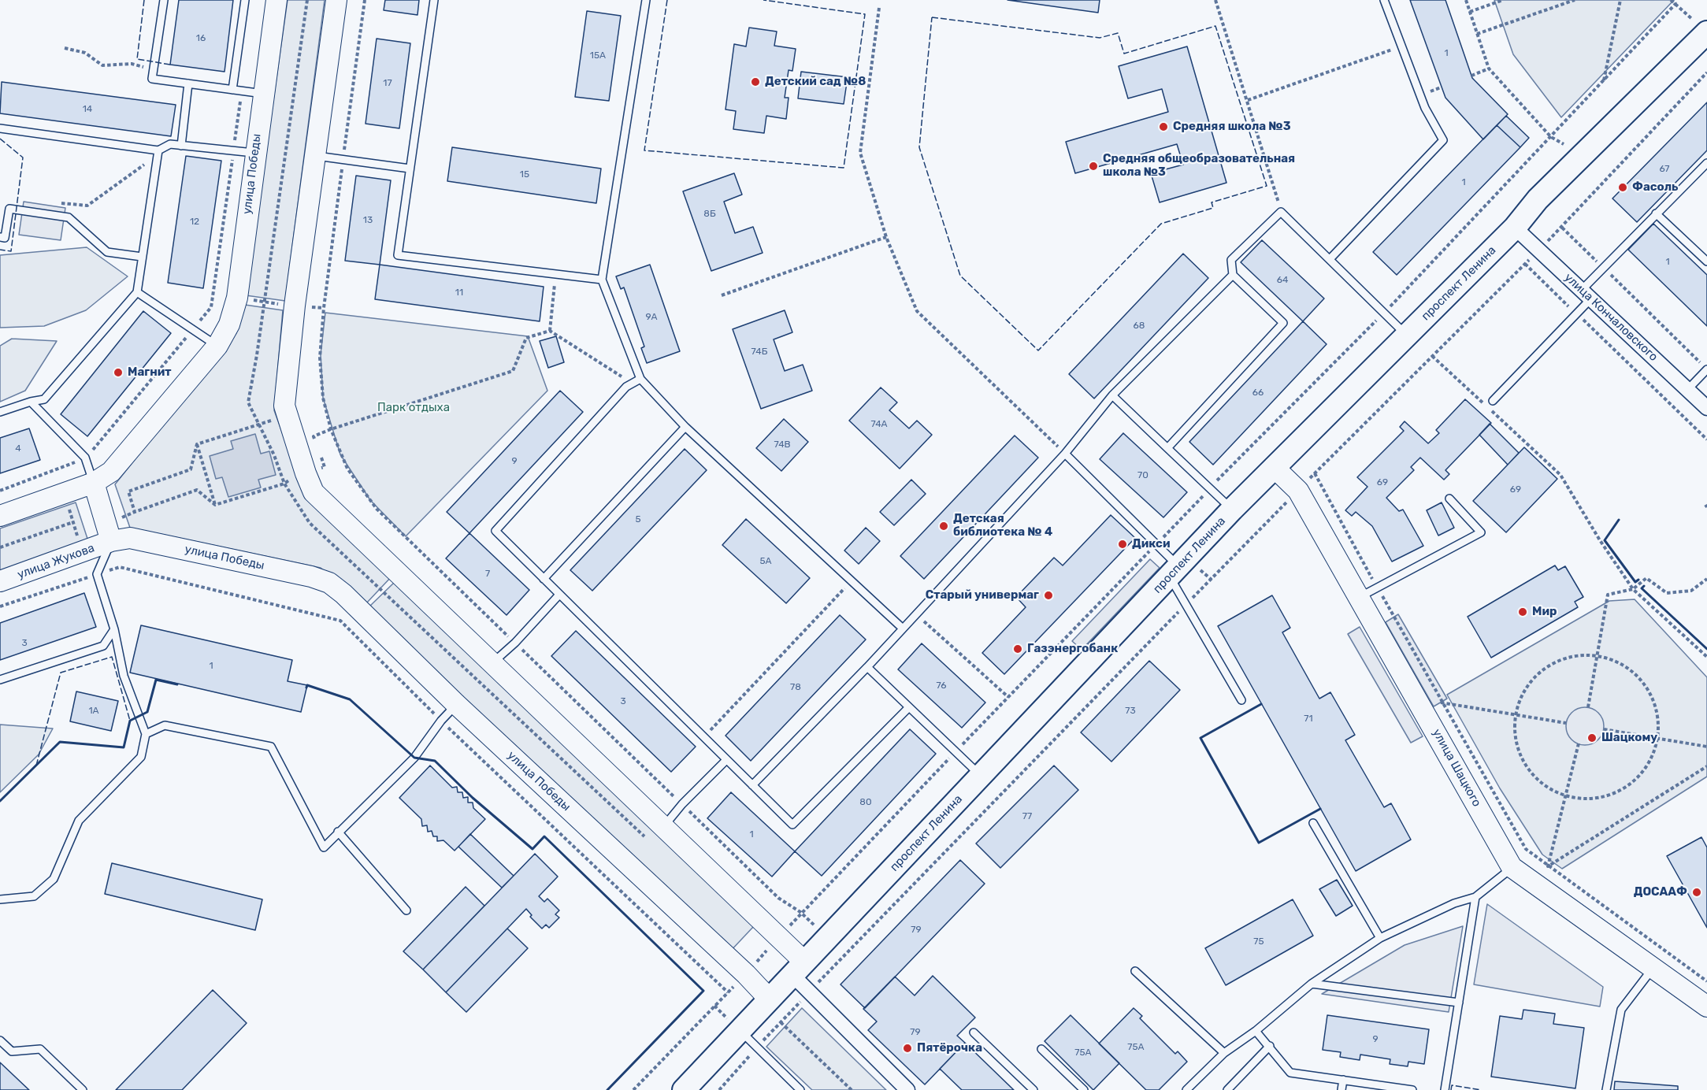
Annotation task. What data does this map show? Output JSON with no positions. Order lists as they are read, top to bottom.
{
  "streets": {
    "main road": ["проспект Ленина"],
    "street": [
      "улица Победы",
      "улица Кончаловского",
      "улица Жукова",
      "улица Шацкого"
    ]
  },
  "crossings": [
    ["улица Победы", "проспект Ленина"],
    ["улица Победы", "улица Жукова"],
    ["проспект Ленина", "улица Кончаловского"],
    ["проспект Ленина", "улица Шацкого"]
  ],
  "parks": ["Парк отдыха"],
  "places": [
    "Детский сад №8",
    "Средняя школа №3",
    "Средняя общеобразовательная школа №3",
    "Фасоль",
    "Магнит",
    "Детская библиотека № 4",
    "Дикси",
    "Старый универмаг",
    "Мир",
    "Газэнергобанк",
    "Шацкому",
    "ДОСААФ",
    "Пятёрочка"
  ],
  "house_numbers": [
    "16",
    "1",
    "15А",
    "17",
    "14",
    "67",
    "15",
    "1",
    "8Б",
    "13",
    "12",
    "1",
    "64",
    "11",
    "9А",
    "68",
    "74Б",
    "66",
    "74А",
    "74В",
    "4",
    "9",
    "70",
    "69",
    "69",
    "5",
    "5А",
    "7",
    "3",
    "1",
    "76",
    "78",
    "3",
    "1А",
    "73",
    "71",
    "80",
    "77",
    "1",
    "79",
    "75",
    "79",
    "9",
    "75А",
    "75А"
  ]
}
